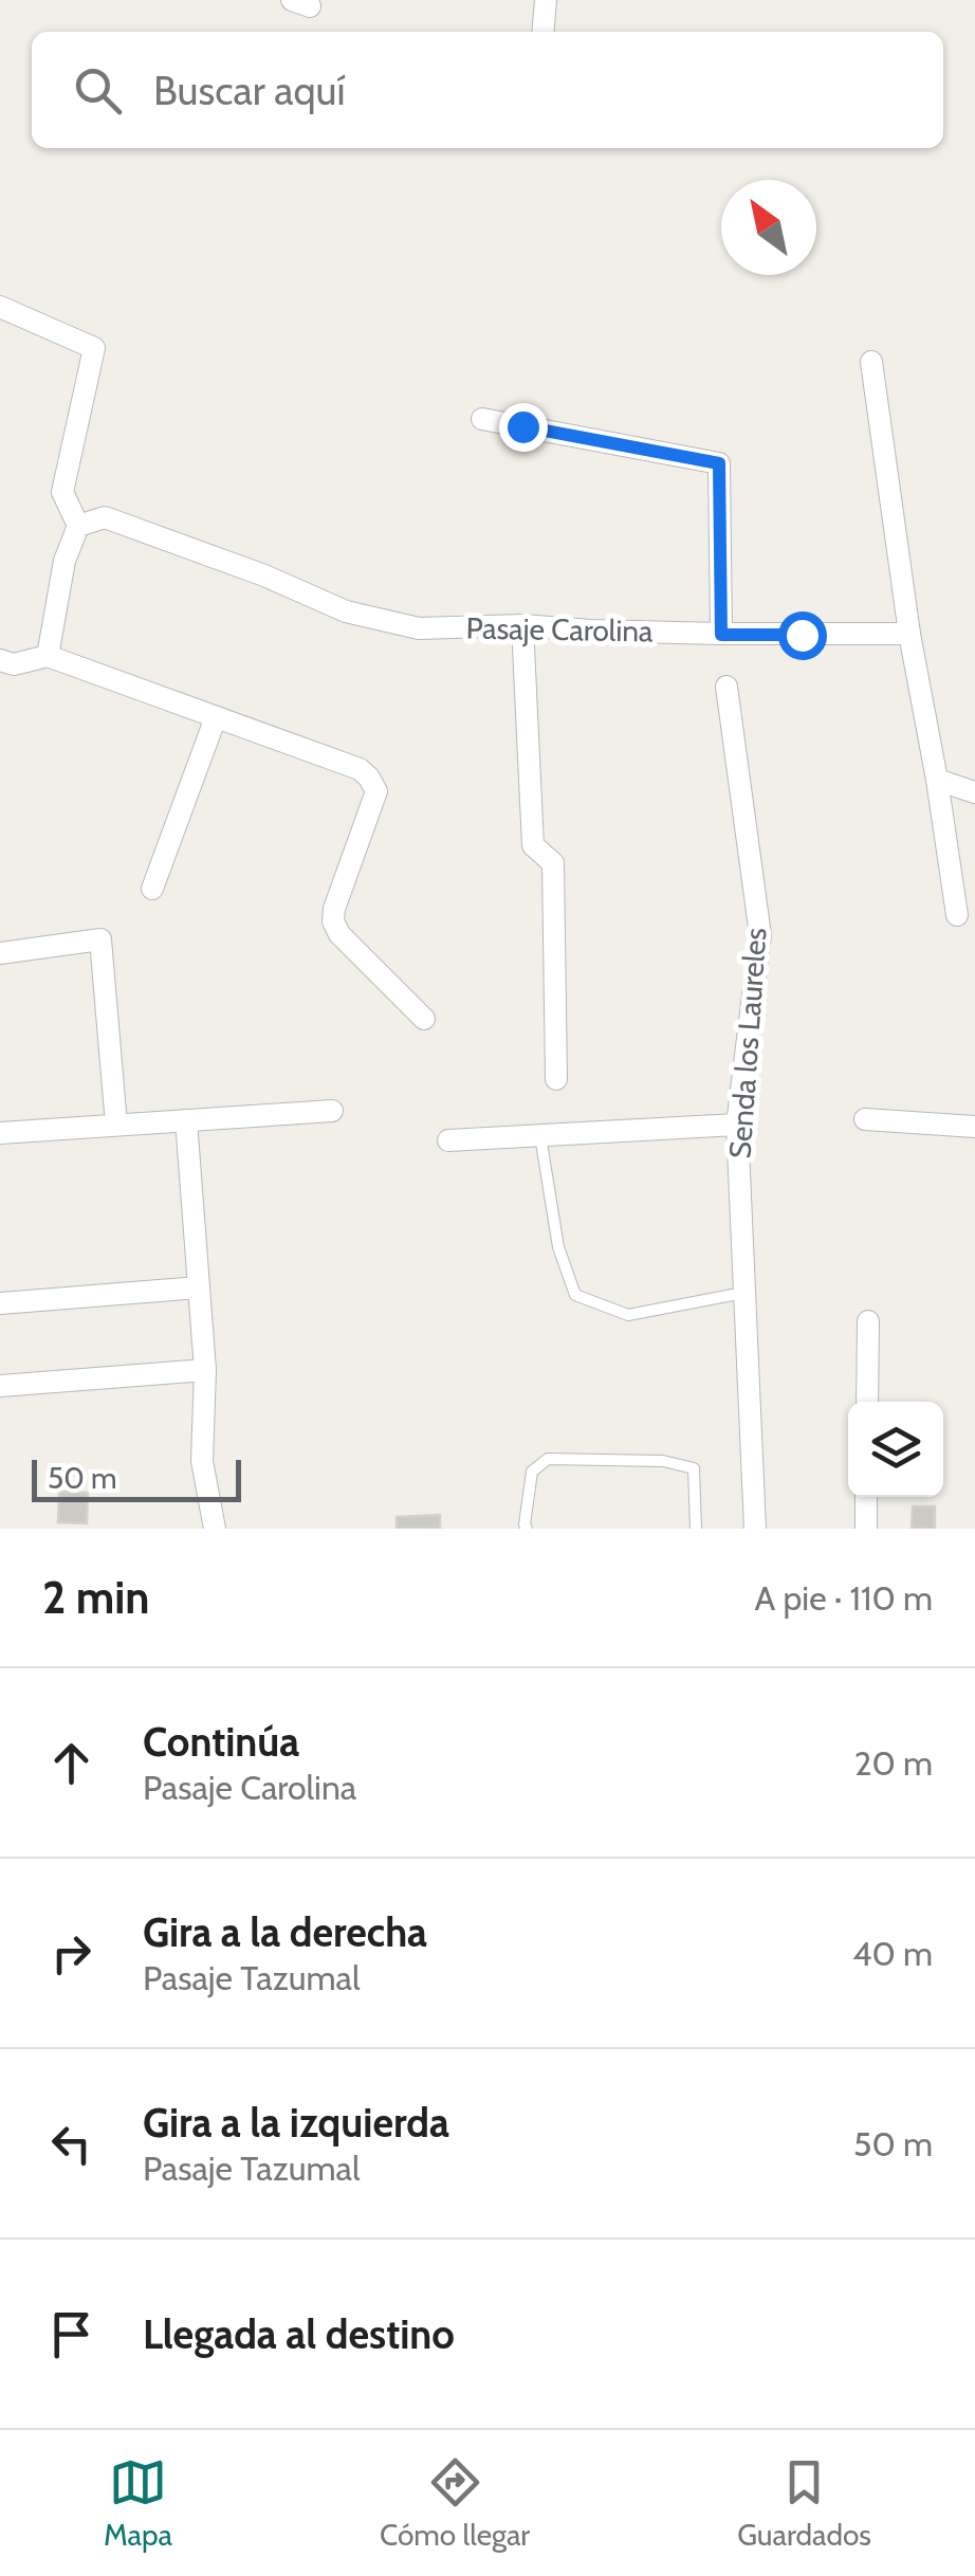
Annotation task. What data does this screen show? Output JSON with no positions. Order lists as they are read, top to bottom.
{
  "streets": {
    "street": ["Pasaje Carolina", "Senda los Laureles"]
  },
  "scale_bar": "50 m",
  "north": "top left",
  "page": {
    "search": "Buscar aquí",
    "scale": "50 m",
    "heading": ["2 min", "A pie · 110 m"],
    "list": [
      ["Continúa", "Pasaje Carolina", "20 m"],
      ["Gira a la derecha", "Pasaje Tazumal", "40 m"],
      ["Gira a la izquierda", "Pasaje Tazumal", "50 m"],
      "Llegada al destino"
    ],
    "nav": ["Mapa", "Cómo llegar", "Guardados"]
  }
}
